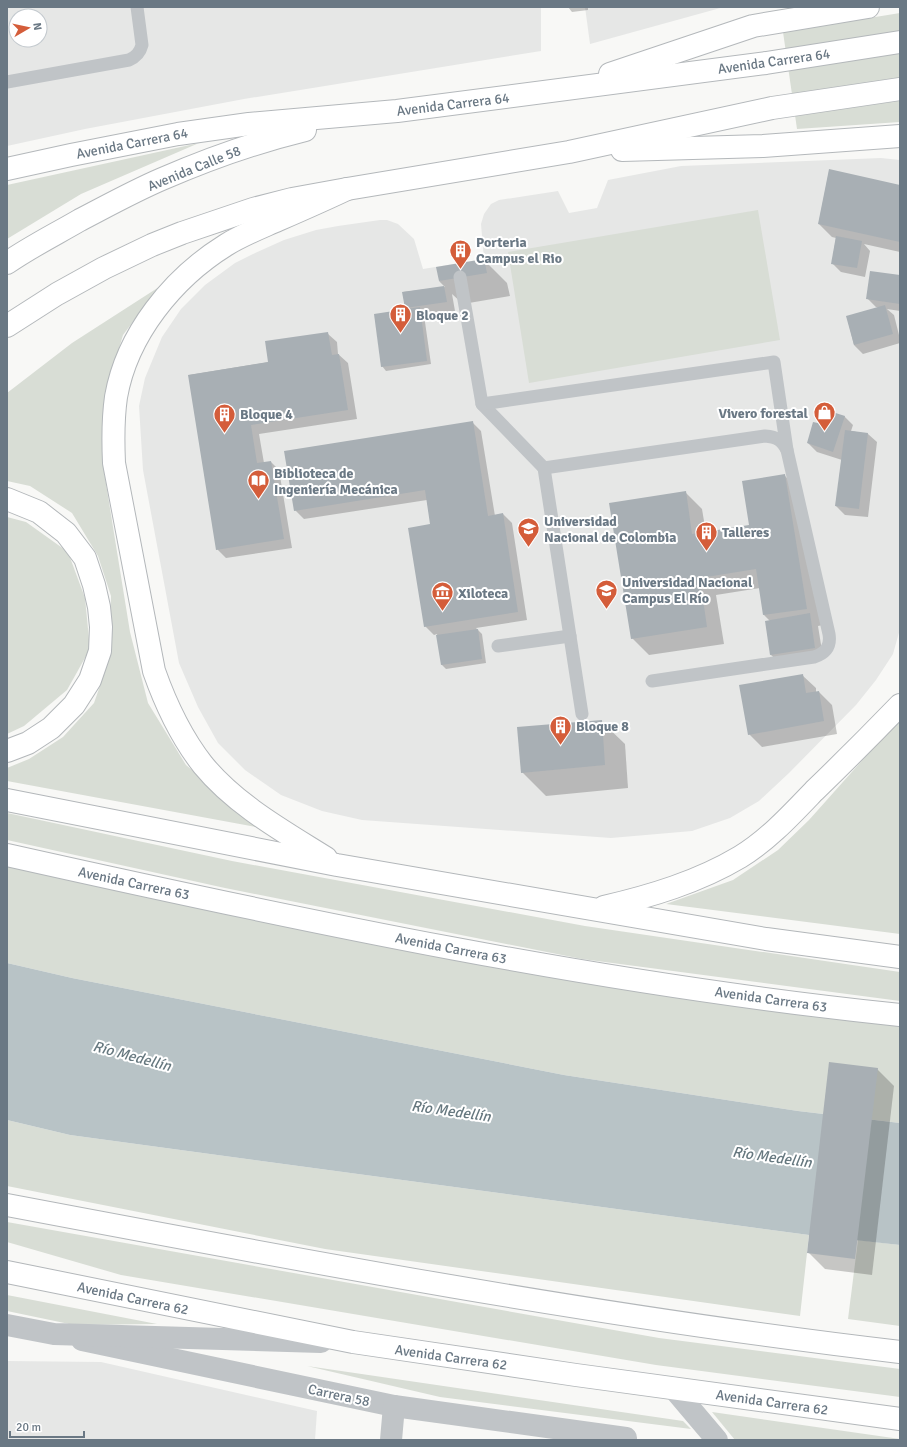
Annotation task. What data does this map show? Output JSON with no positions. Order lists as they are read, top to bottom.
{
  "streets": {
    "main road": [
      "Avenida Carrera 64",
      "Avenida Calle 58",
      "Avenida Carrera 63",
      "Avenida Carrera 62"
    ],
    "street": ["Carrera 58"]
  },
  "crossings": [
    ["Avenida Carrera 64", "Avenida Calle 58"],
    ["Avenida Carrera 62", "Carrera 58"]
  ],
  "water": ["Río Medellín"],
  "places": {
    "building": [
      "Porteria Campus el Rio",
      "Bloque 2",
      "Bloque 4",
      "Talleres",
      "Bloque 8"
    ],
    "shop": ["Vivero forestal"],
    "library": ["Biblioteca de Ingeniería Mecánica"],
    "school or university": ["Universidad Nacional de Colombia", "Universidad Nacional Campus El Río"],
    "museum": ["Xiloteca"]
  },
  "scale_bar": "20 m",
  "north": "right"
}
